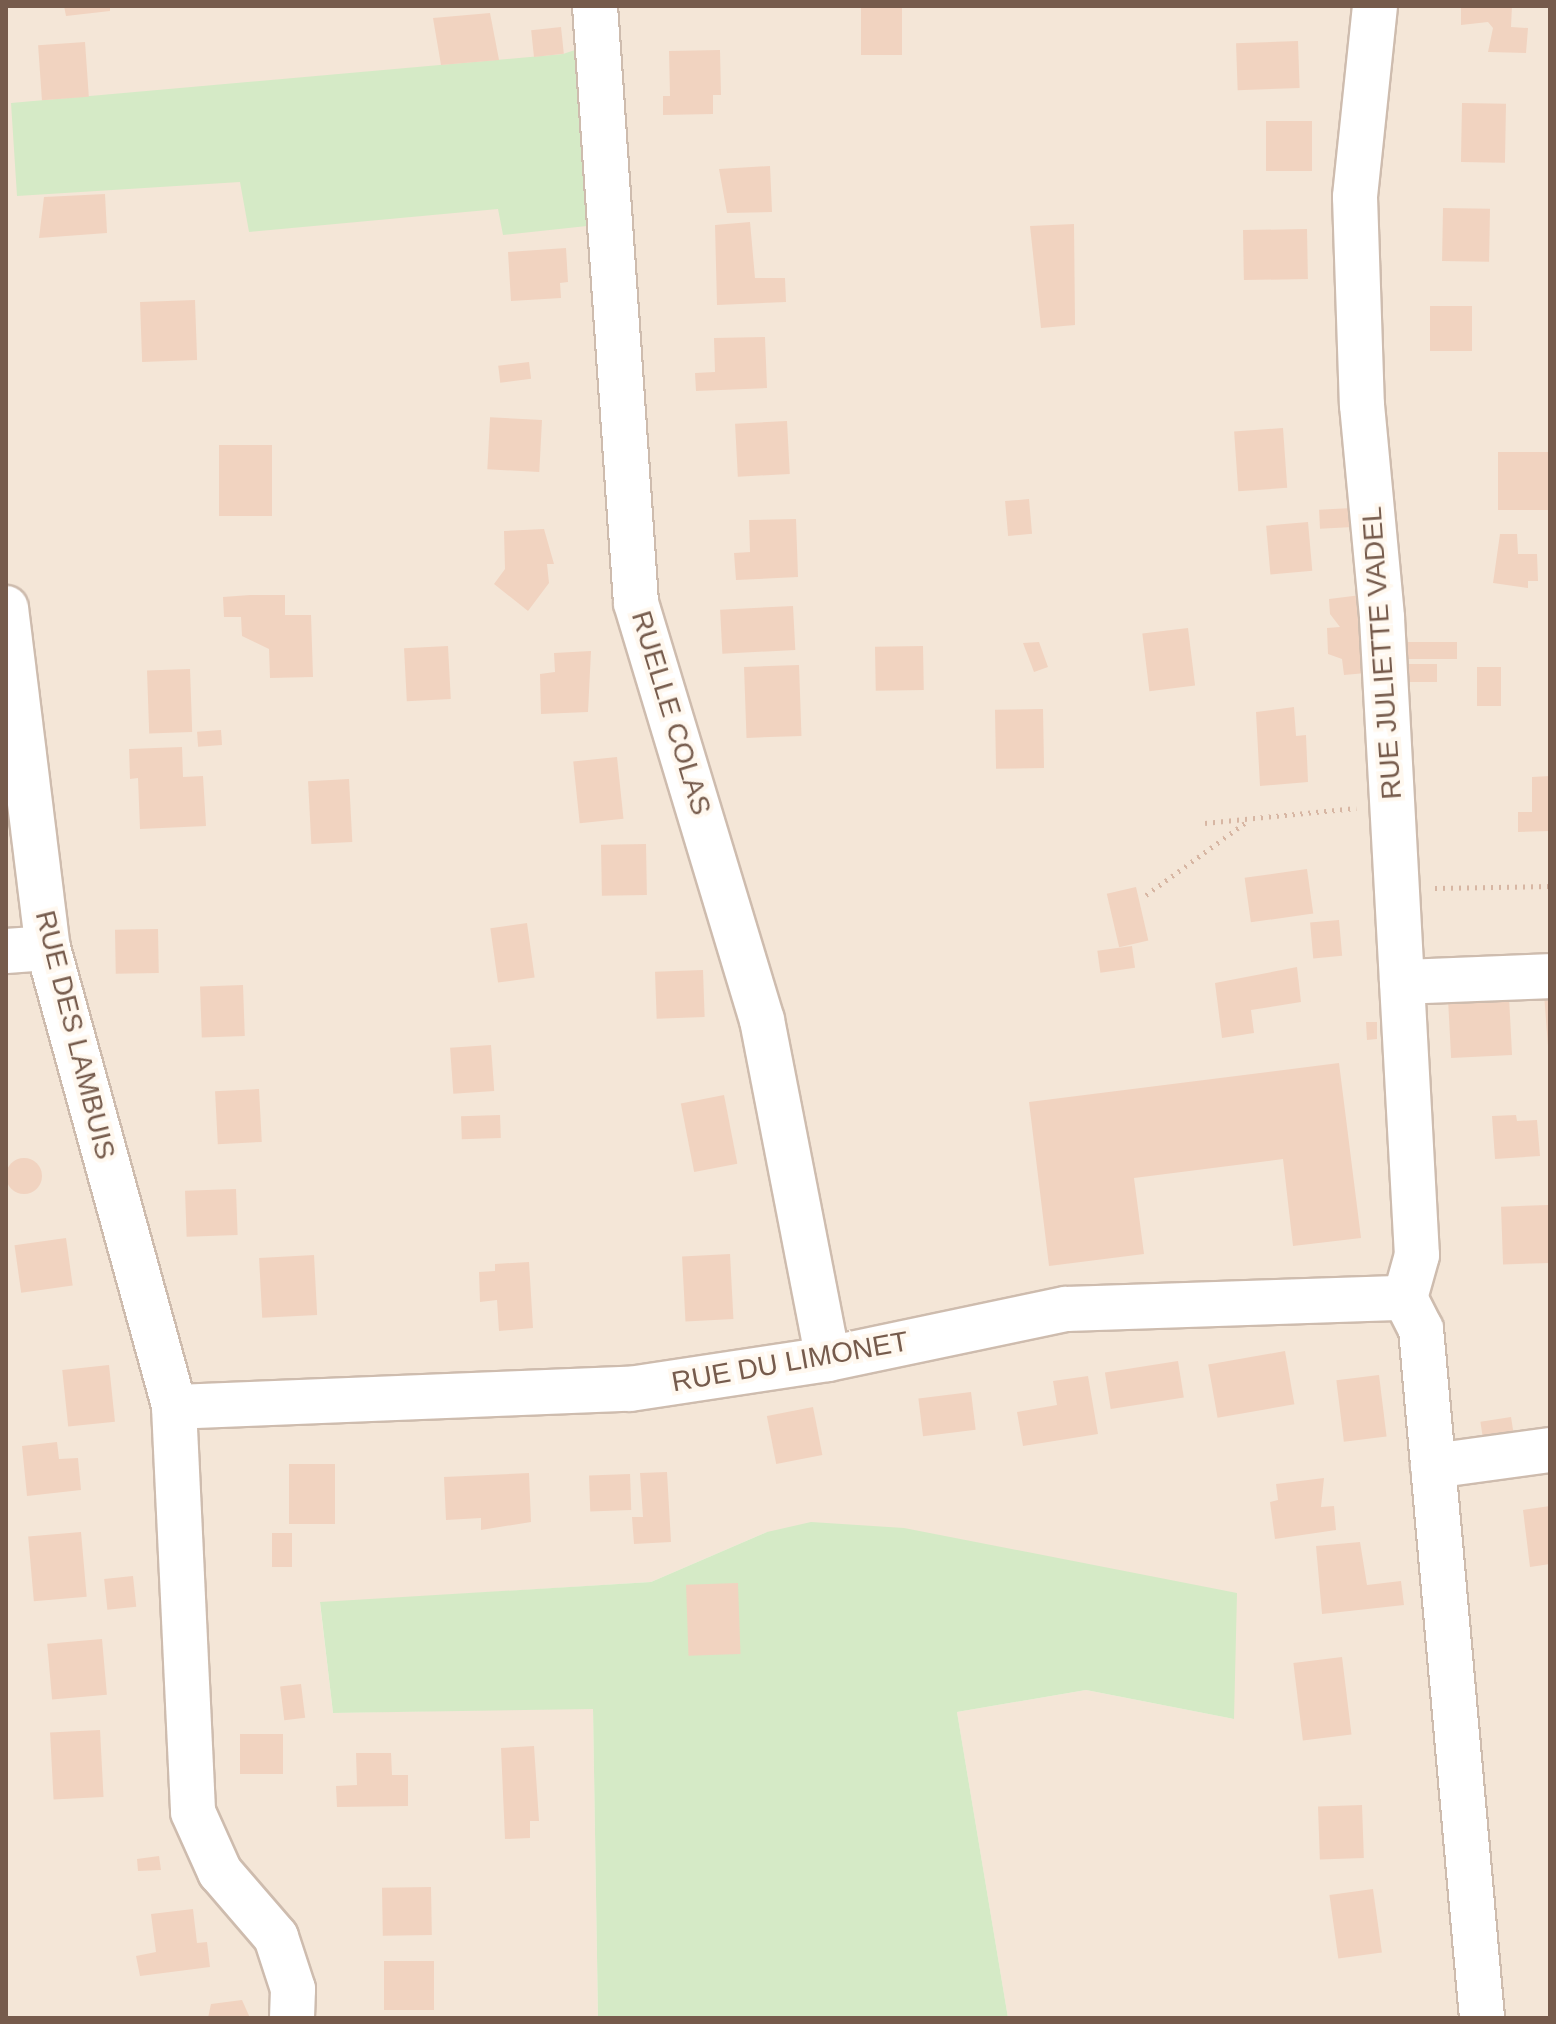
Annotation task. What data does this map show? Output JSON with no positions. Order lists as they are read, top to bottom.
{
  "streets": {
    "street": [
      "RUE JULIETTE VADEL",
      "RUELLE COLAS",
      "RUE DES LAMBUIS",
      "RUE DU LIMONET"
    ]
  },
  "crossings": [
    ["RUE JULIETTE VADEL", "RUE DU LIMONET"],
    ["RUELLE COLAS", "RUE DU LIMONET"],
    ["RUE DES LAMBUIS", "RUE DU LIMONET"]
  ]
}
